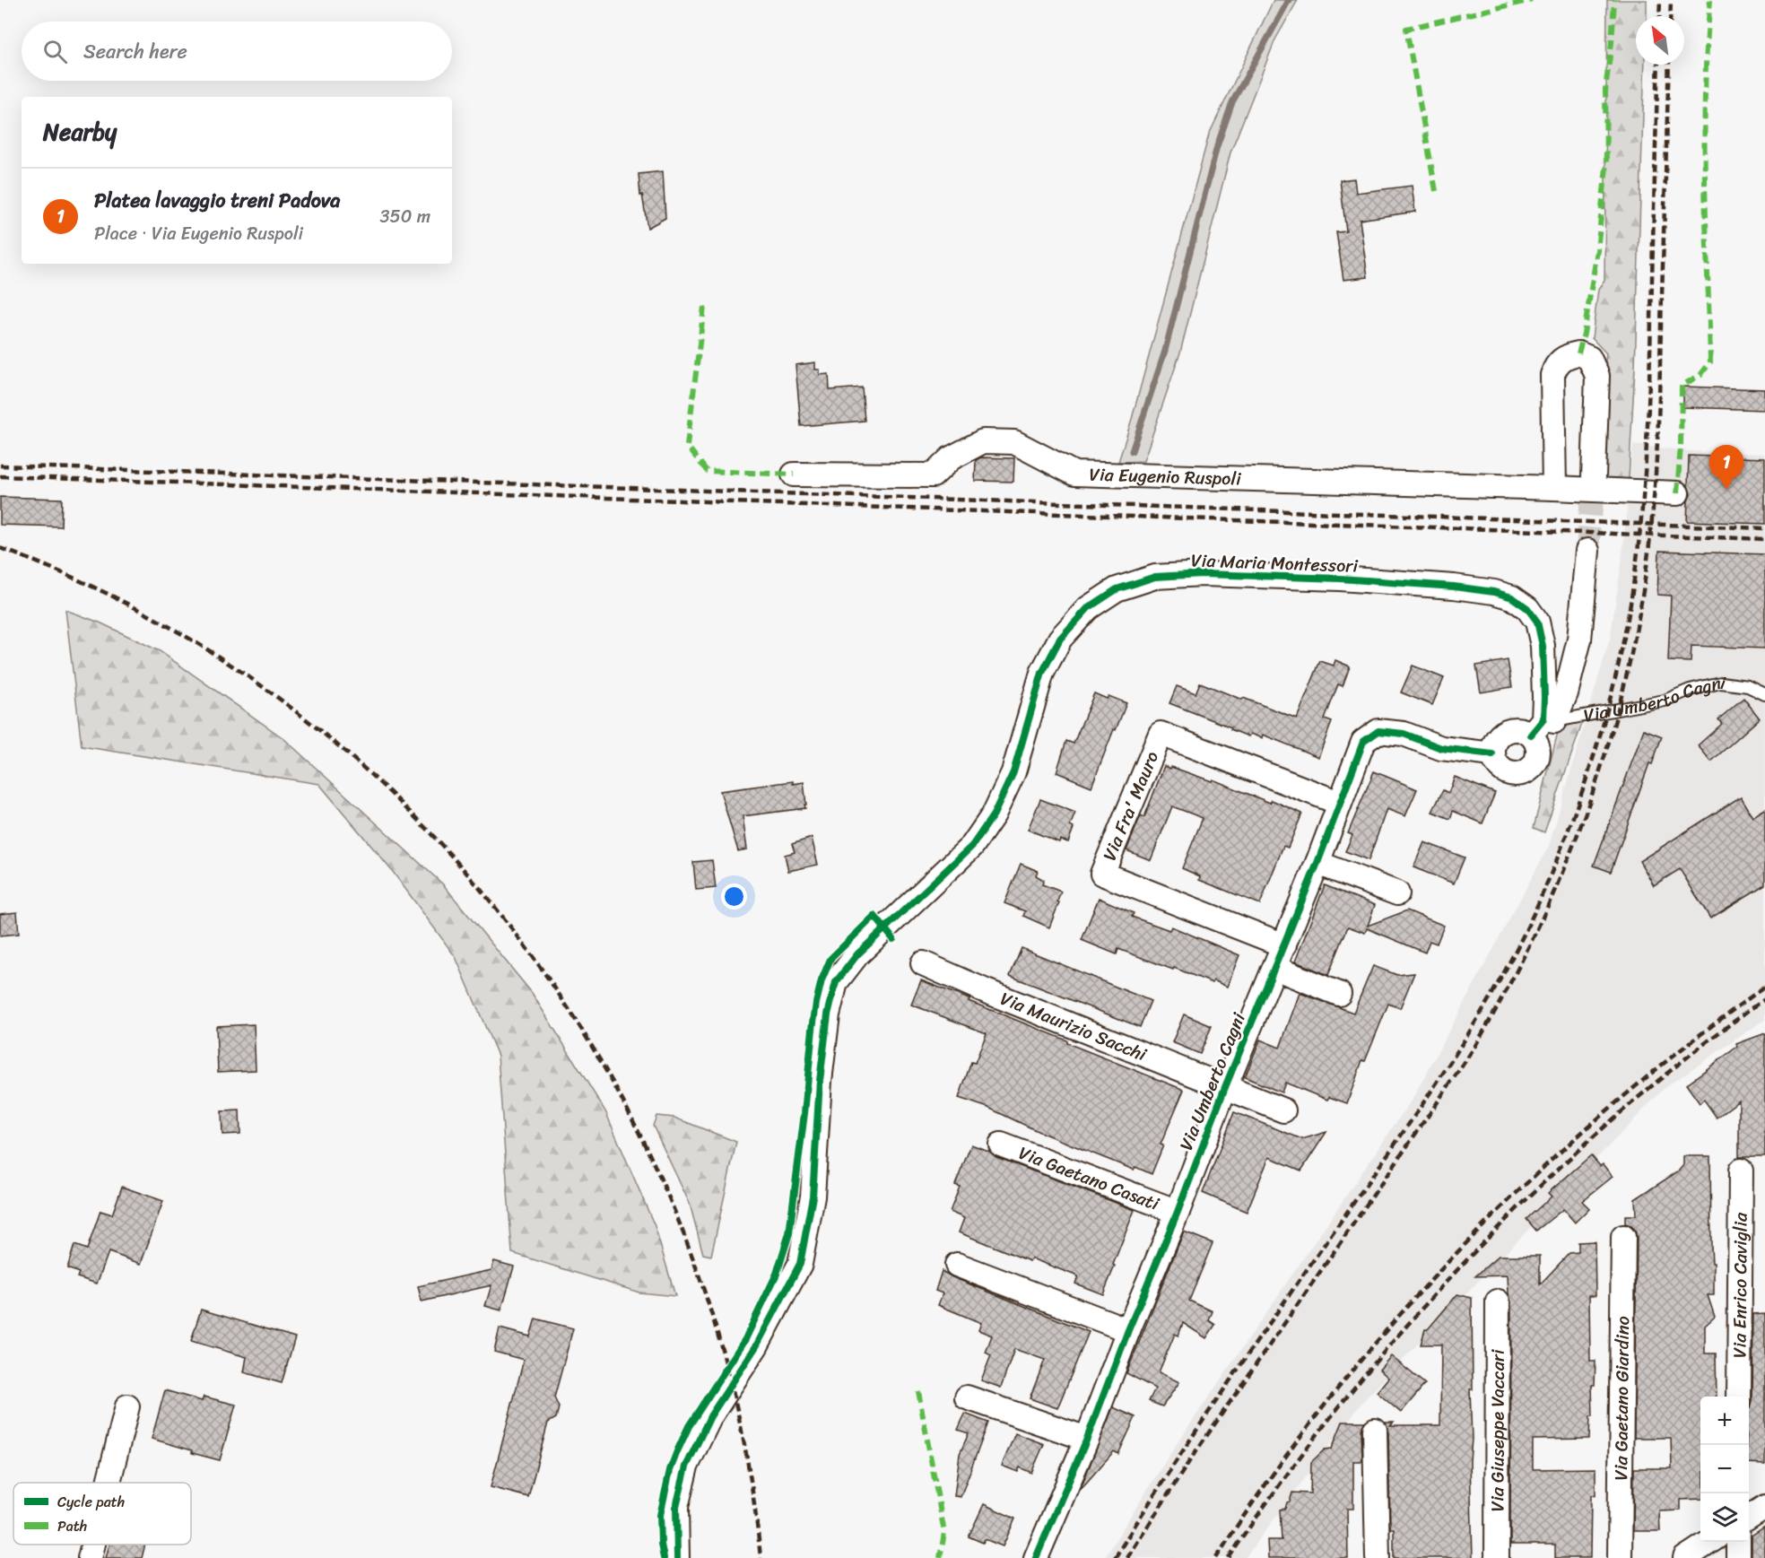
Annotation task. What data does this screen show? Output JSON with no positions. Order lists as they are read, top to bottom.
{
  "streets": {
    "street": [
      "Via Eugenio Ruspoli",
      "Via Maria Montessori",
      "Via Umberto Cagni",
      "Via Fra' Mauro",
      "Via Maurizio Sacchi",
      "Via Gaetano Casati",
      "Via Enrico Caviglia",
      "Via Gaetano Giardino",
      "Via Giuseppe Vaccari"
    ]
  },
  "crossings": [
    ["Via Maria Montessori", "Via Umberto Cagni"],
    ["Via Umberto Cagni", "Via Fra' Mauro"],
    ["Via Umberto Cagni", "Via Maurizio Sacchi"],
    ["Via Umberto Cagni", "Via Gaetano Casati"]
  ],
  "legend": ["Cycle path", "Path"],
  "north": "top left",
  "page": {
    "search": "Search here",
    "heading": "Nearby",
    "list": [
      {
        "mark": "1",
        "name": "Platea lavaggio treni Padova",
        "note": "Place · Via Eugenio Ruspoli",
        "value": "350 m"
      }
    ],
    "pins": "1",
    "map_buttons": ["+", "−"]
  }
}
